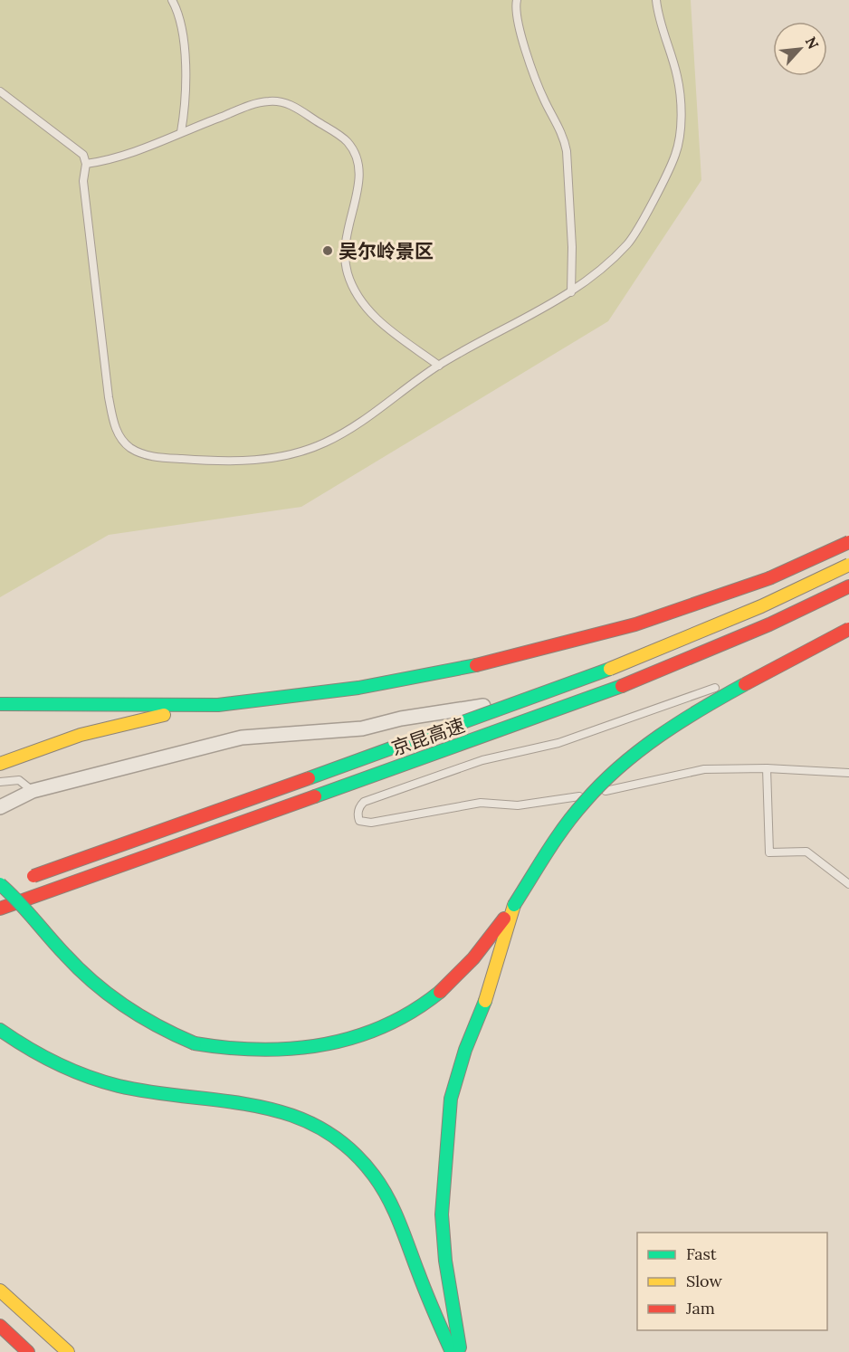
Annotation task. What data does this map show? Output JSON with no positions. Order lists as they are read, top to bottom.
{
  "streets": {
    "highway": ["京昆高速"]
  },
  "places": ["吴尔岭景区"],
  "legend": ["Fast", "Slow", "Jam"],
  "north": "top right"
}
